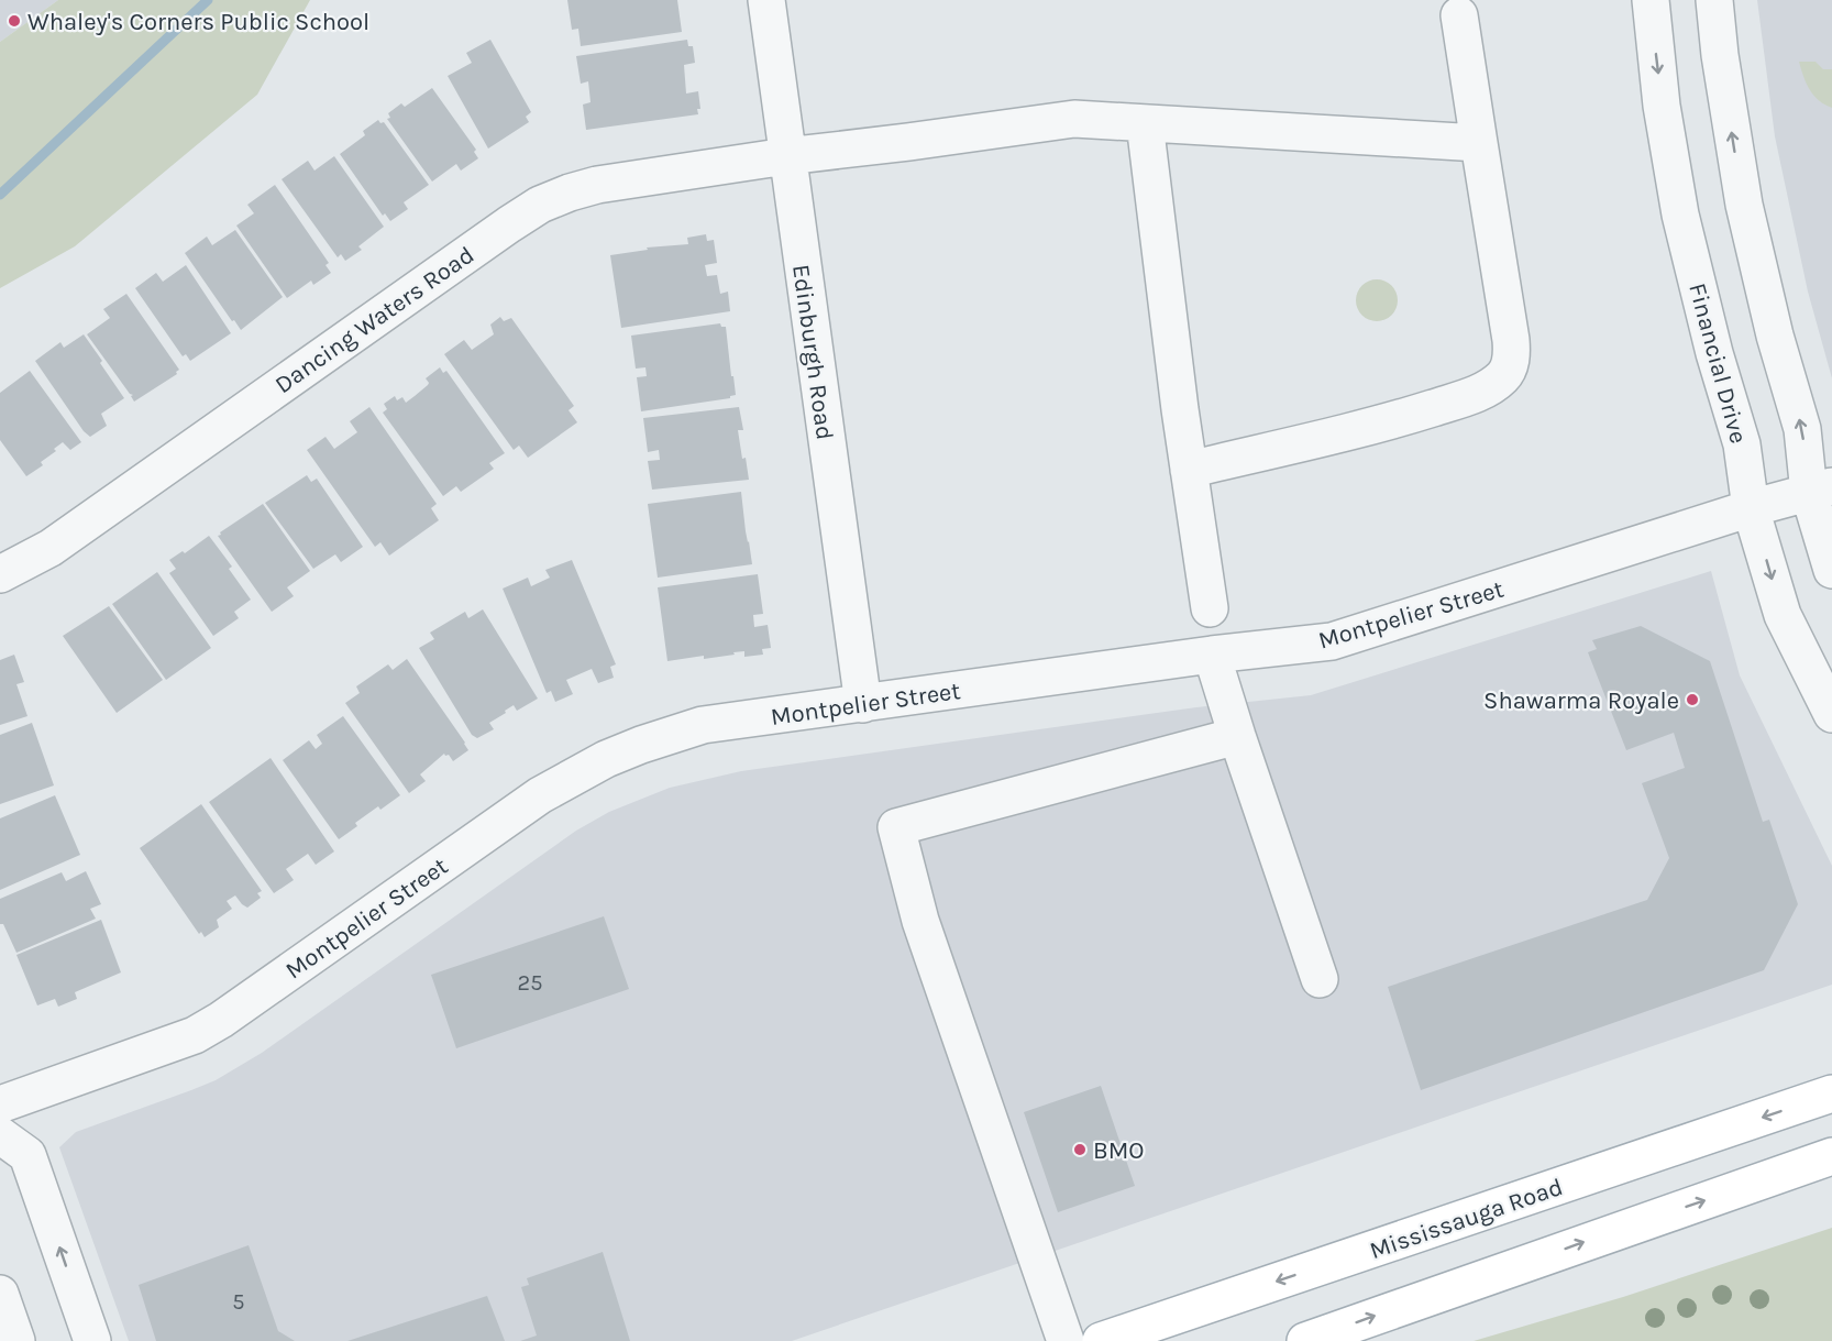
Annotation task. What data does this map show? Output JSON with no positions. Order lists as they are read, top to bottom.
{
  "streets": {
    "main road": ["Mississauga Road"],
    "street": [
      "Dancing Waters Road",
      "Edinburgh Road",
      "Financial Drive",
      "Montpelier Street"
    ]
  },
  "crossings": [
    ["Dancing Waters Road", "Edinburgh Road"],
    ["Edinburgh Road", "Montpelier Street"],
    ["Financial Drive", "Montpelier Street"]
  ],
  "places": ["Whaley's Corners Public School", "Shawarma Royale", "BMO"],
  "house_numbers": ["25", "5"]
}
